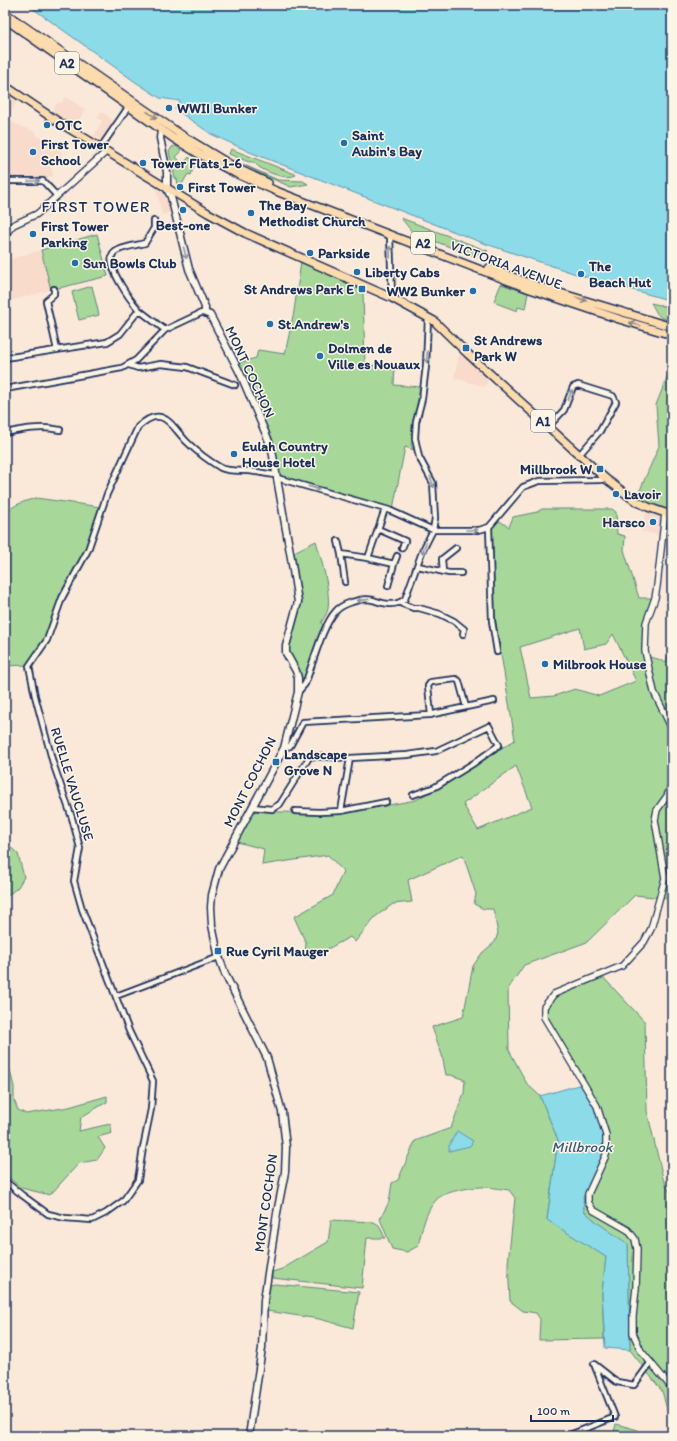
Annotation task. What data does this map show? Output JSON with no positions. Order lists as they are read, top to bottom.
{
  "streets": {
    "main road": [
      "A2",
      "VICTORIA AVENUE",
      "MONT COCHON",
      "A1"
    ],
    "street": ["RUELLE VAUCLUSE"]
  },
  "crossings": [
    ["VICTORIA AVENUE", "MONT COCHON"],
    ["MONT COCHON", "A1"],
    ["MONT COCHON", "RUELLE VAUCLUSE"]
  ],
  "districts": ["FIRST TOWER"],
  "water": ["Millbrook"],
  "places": {
    "other": [
      "WWII Bunker",
      "OTC",
      "Saint Aubin's Bay",
      "First Tower School",
      "Tower Flats 1-6",
      "First Tower",
      "Best-one",
      "The Bay Methodist Church",
      "First Tower Parking",
      "Parkside",
      "Sun Bowls Club",
      "Liberty Cabs",
      "The Beach Hut",
      "WW2 Bunker",
      "St.Andrew's",
      "Dolmen de Ville es Nouaux",
      "Eulah Country House Hotel",
      "Lavoir",
      "Harsco",
      "Milbrook House"
    ],
    "transit": [
      "St Andrews Park E",
      "St Andrews Park W",
      "Millbrook W",
      "Landscape Grove N",
      "Rue Cyril Mauger"
    ]
  },
  "scale_bar": "100 m"
}
